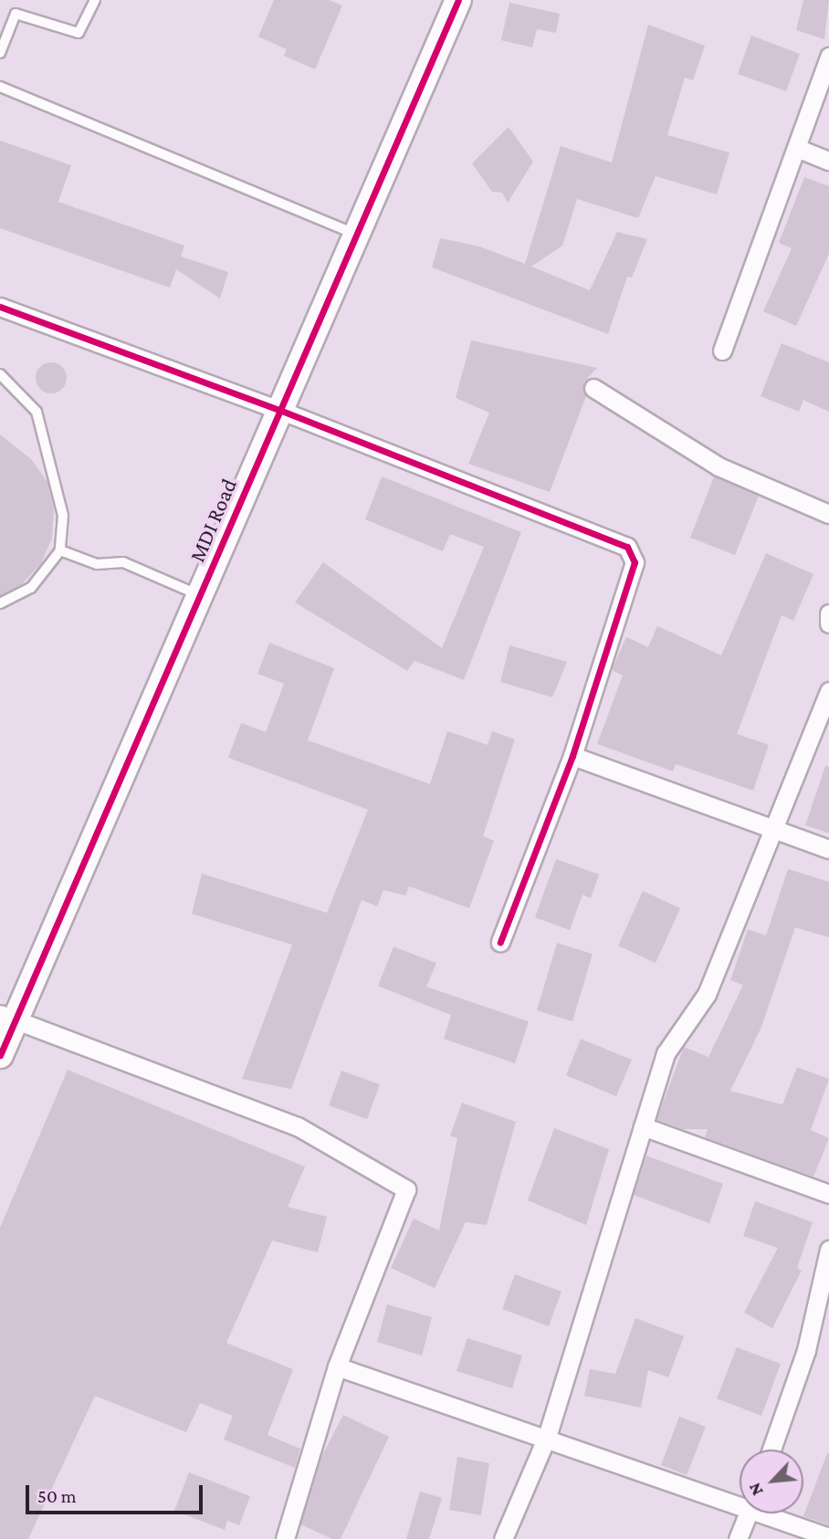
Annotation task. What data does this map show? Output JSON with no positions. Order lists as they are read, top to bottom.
{
  "streets": {
    "street": ["MDI Road"]
  },
  "scale_bar": "50 m",
  "north": "bottom left"
}
